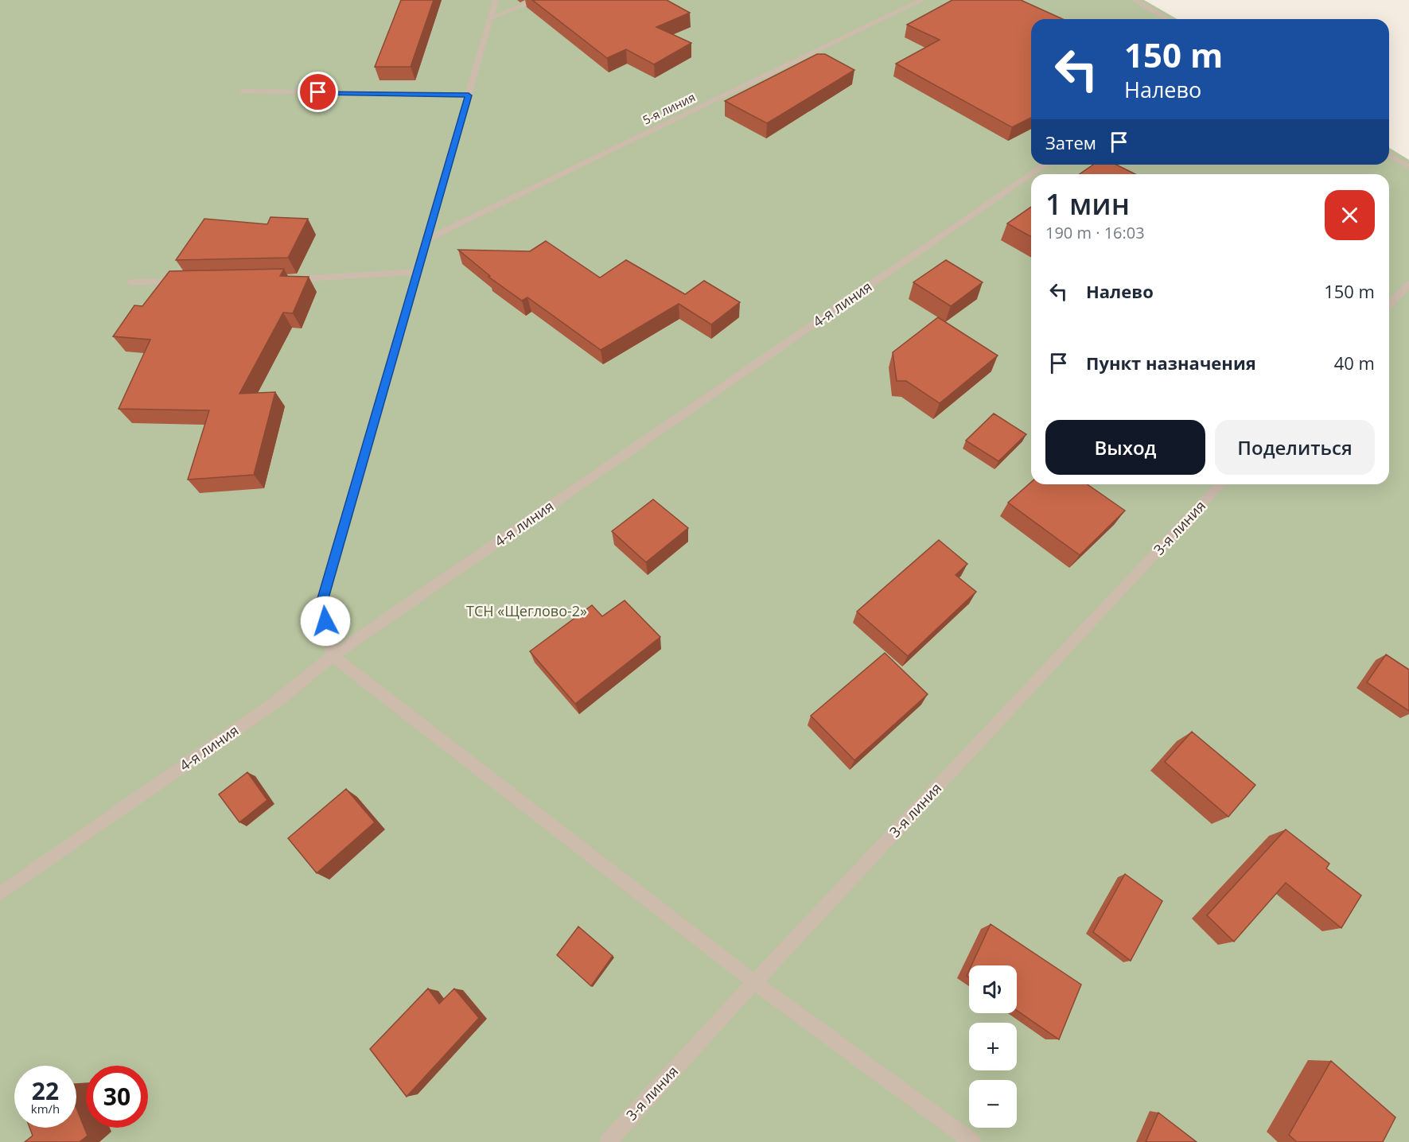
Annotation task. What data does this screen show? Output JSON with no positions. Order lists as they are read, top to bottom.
{
  "streets": {
    "street": ["5-я линия", "4-я линия", "3-я линия"]
  },
  "parks": ["ТСН «Щеглово-2»"],
  "page": {
    "turn": ["150 m", "Налево"],
    "then": "Затем",
    "heading": ["1 мин", "190 m · 16:03"],
    "list": [
      {
        "name": "Налево",
        "value": "150 m"
      },
      {
        "name": "Пункт назначения",
        "value": "40 m"
      }
    ],
    "buttons": ["Выход", "Поделиться"],
    "map_buttons": ["+", "−"],
    "speed": "22 km/h",
    "limit": "30"
  }
}
